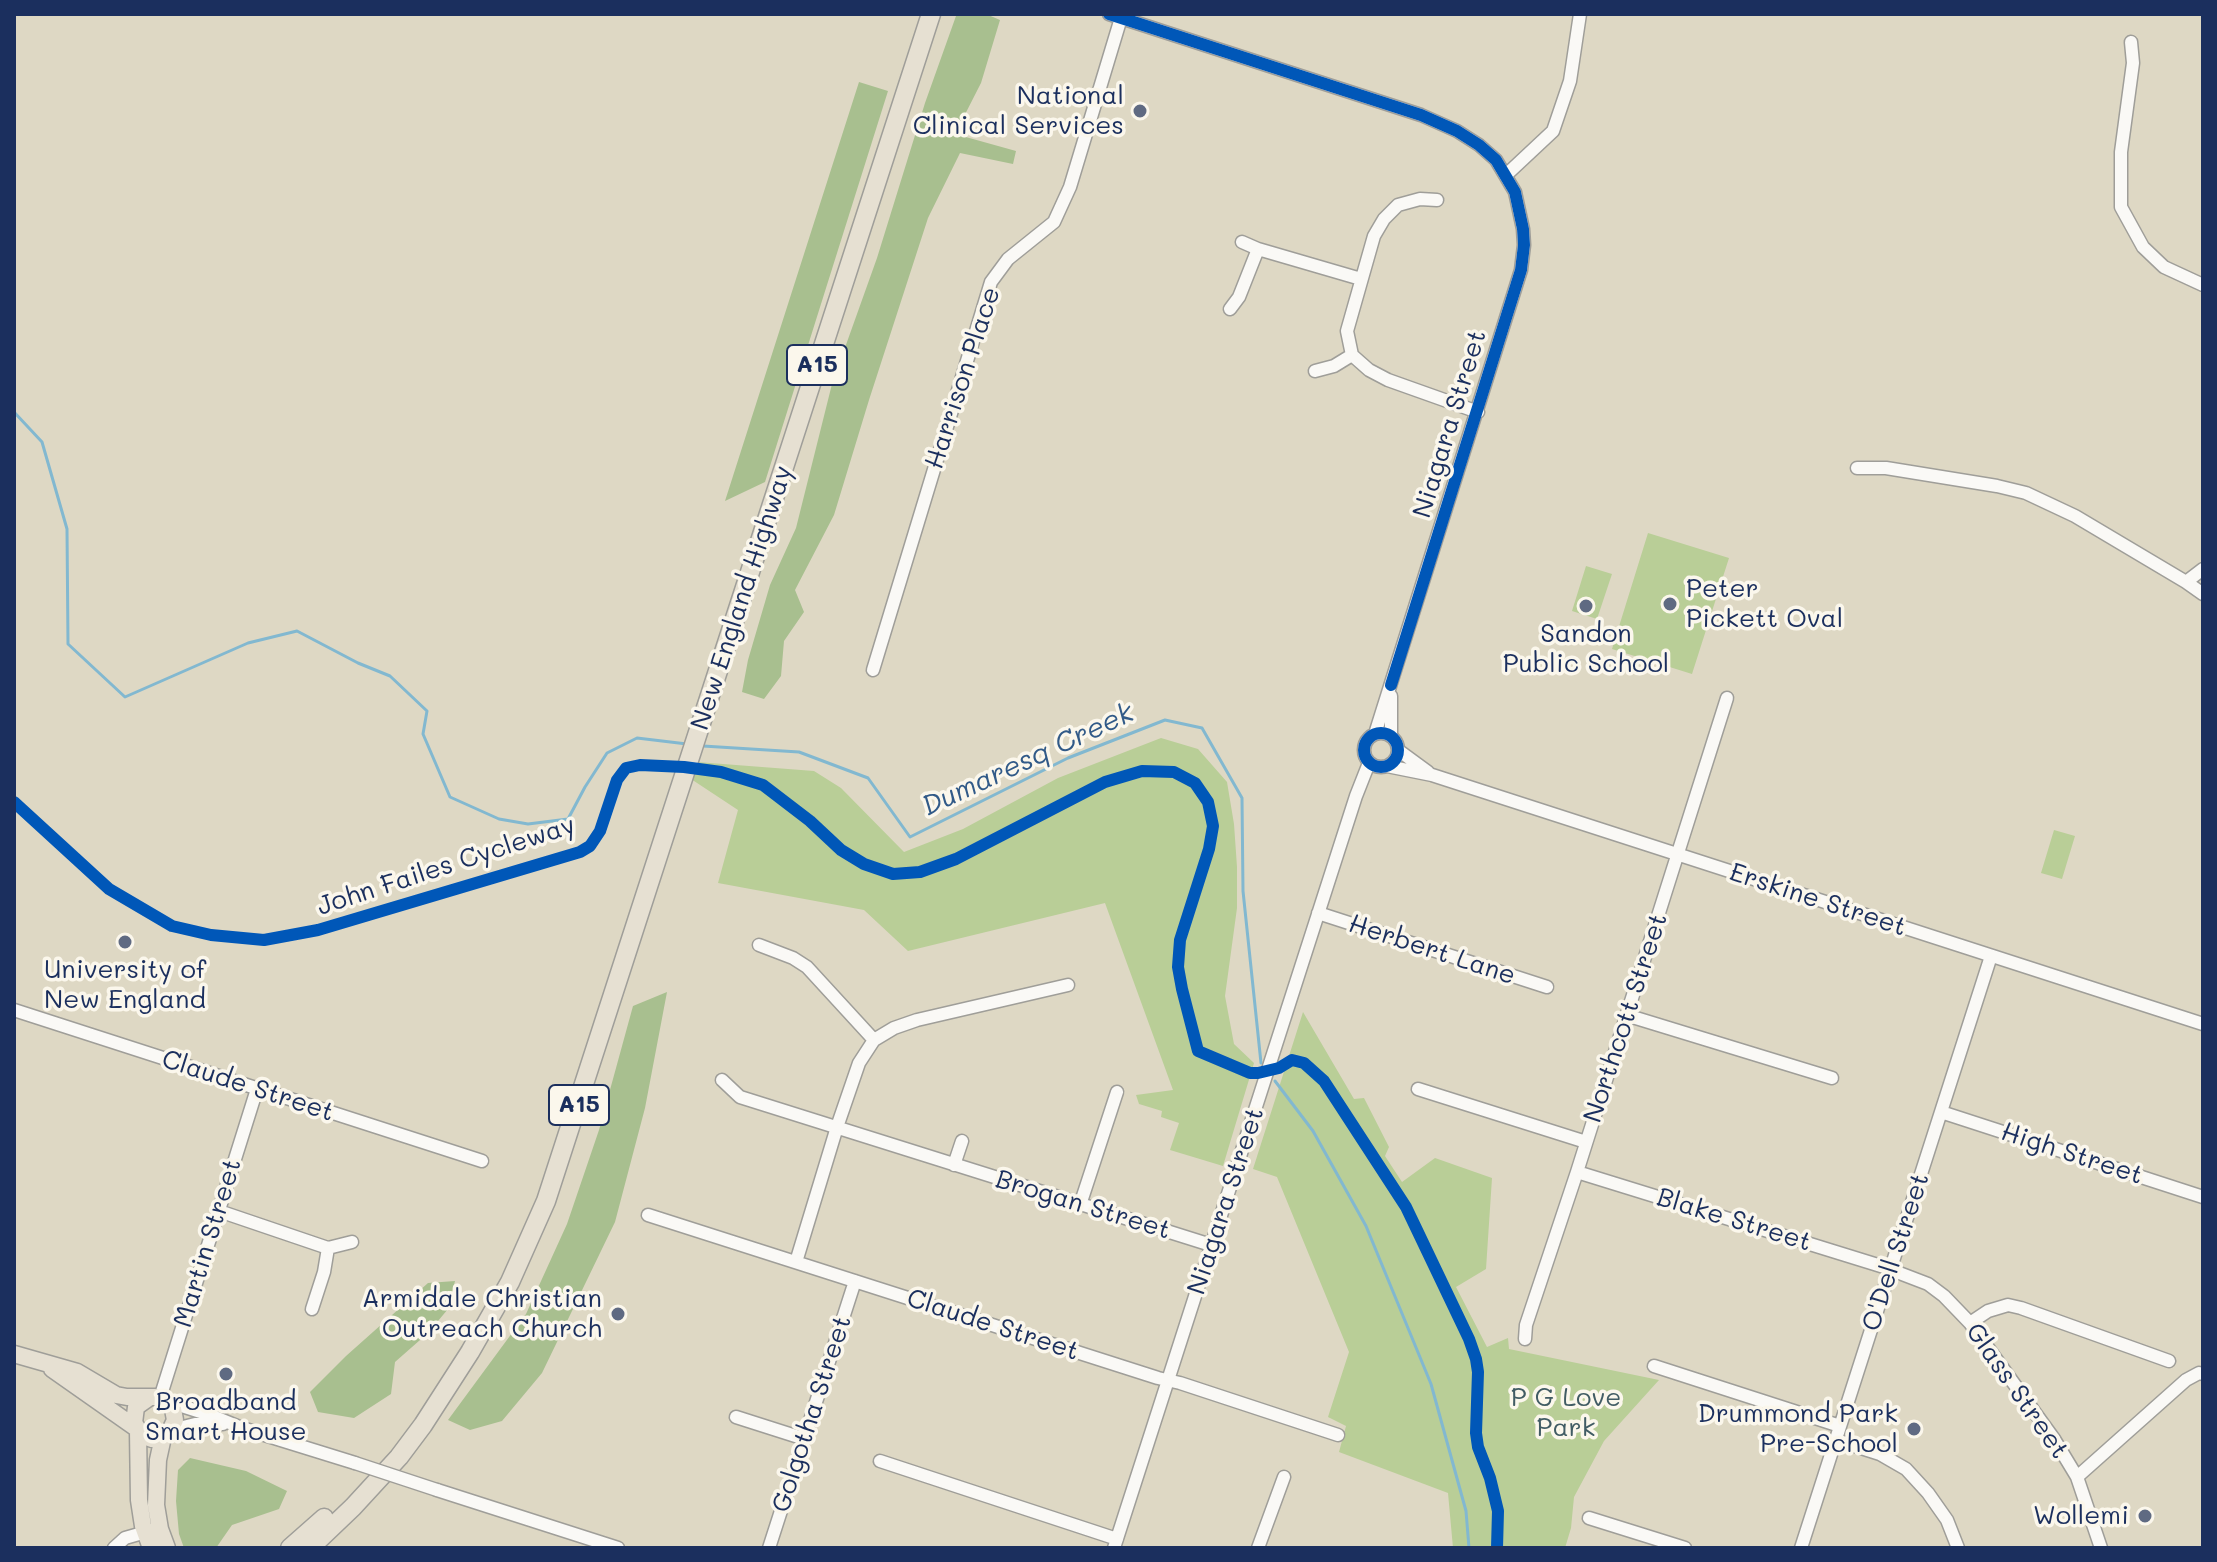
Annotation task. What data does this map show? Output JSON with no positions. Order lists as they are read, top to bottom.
{
  "streets": {
    "highway": ["A15", "New England Highway"],
    "street": [
      "Harrison Place",
      "Niagara Street",
      "Erskine Street",
      "Herbert Lane",
      "Northcott Street",
      "Claude Street",
      "High Street",
      "Brogan Street",
      "Blake Street",
      "Martin Street",
      "O'Dell Street",
      "Glass Street",
      "Golgotha Street"
    ],
    "cycle path": ["John Failes Cycleway"]
  },
  "crossings": [
    ["Niagara Street", "Erskine Street"],
    ["Niagara Street", "Herbert Lane"],
    ["Niagara Street", "Claude Street"],
    ["Niagara Street", "Brogan Street"],
    ["Erskine Street", "Northcott Street"],
    ["Erskine Street", "O'Dell Street"],
    ["Northcott Street", "Blake Street"],
    ["Claude Street", "Martin Street"],
    ["Claude Street", "Golgotha Street"],
    ["High Street", "O'Dell Street"],
    ["Blake Street", "O'Dell Street"],
    ["Blake Street", "Glass Street"],
    ["O'Dell Street", "Glass Street"]
  ],
  "water": ["Dumaresq Creek"],
  "parks": ["P G Love Park"],
  "places": [
    "National Clinical Services",
    "Peter Pickett Oval",
    "Sandon Public School",
    "University of New England",
    "Armidale Christian Outreach Church",
    "Broadband Smart House",
    "Drummond Park Pre-School",
    "Wollemi"
  ]
}
